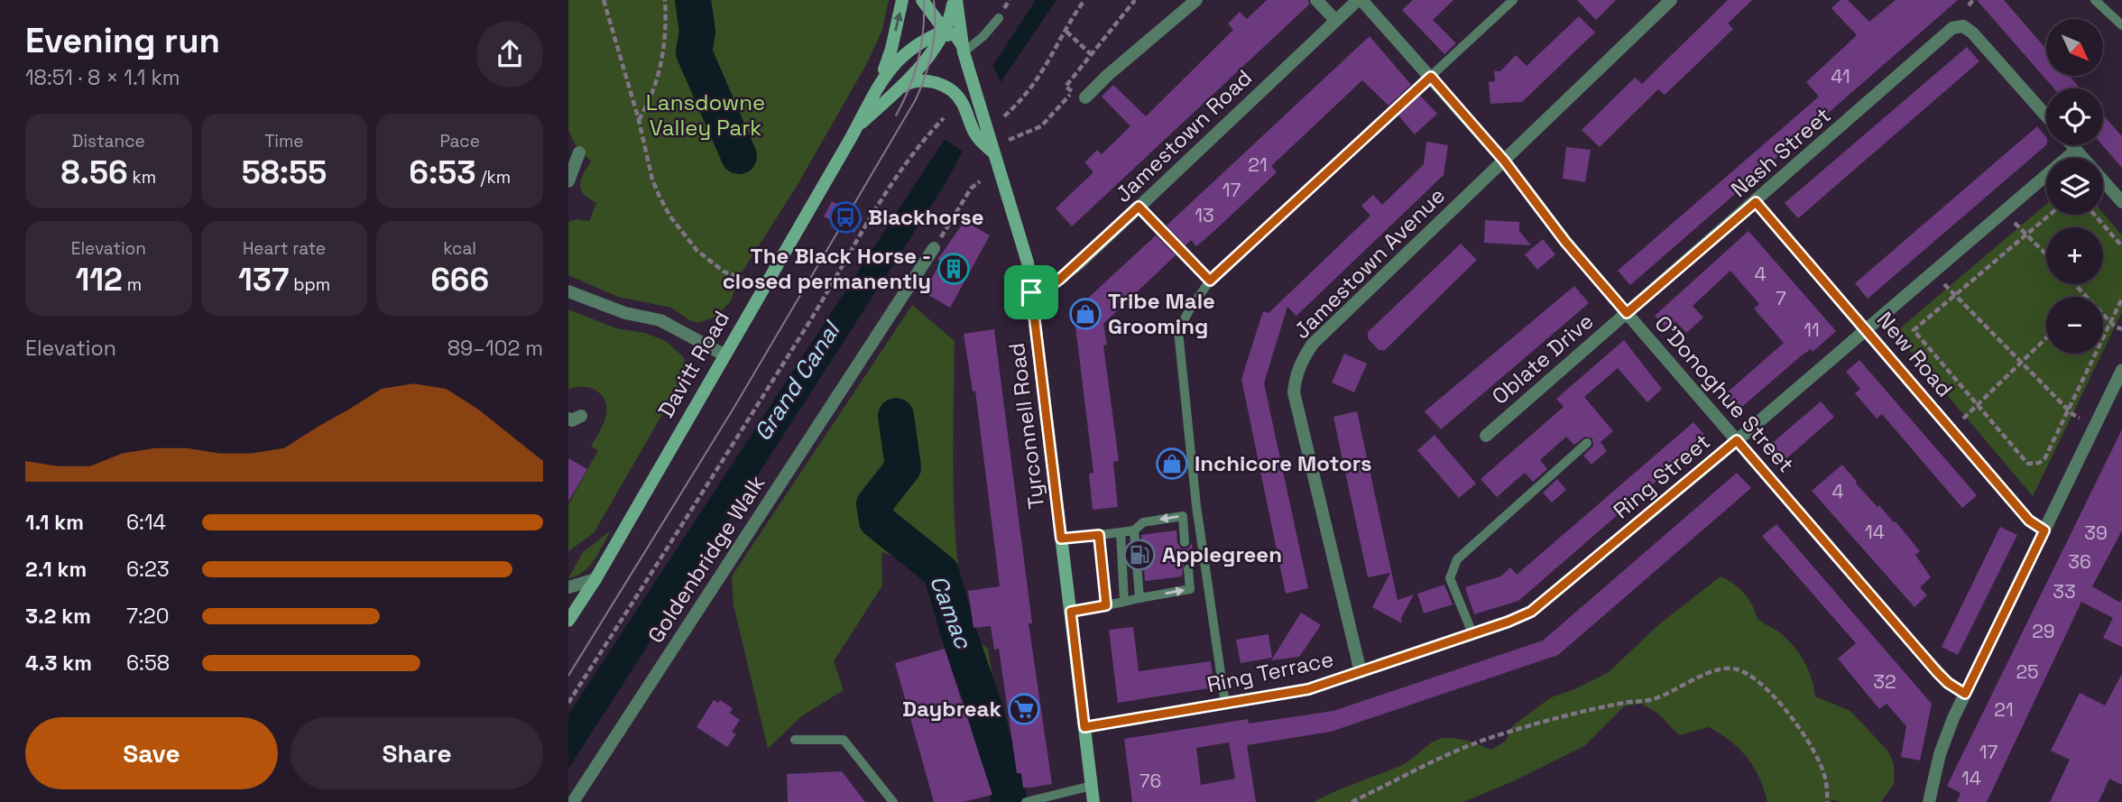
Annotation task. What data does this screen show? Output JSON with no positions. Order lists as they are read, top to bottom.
{
  "streets": {
    "main road": ["Davitt Road", "Tyrconnell Road"],
    "street": [
      "Jamestown Road",
      "Nash Street",
      "Jamestown Avenue",
      "New Road",
      "Oblate Drive",
      "O'Donoghue Street",
      "Ring Street",
      "Goldenbridge Walk",
      "Ring Terrace"
    ]
  },
  "crossings": [
    ["Jamestown Road", "O'Donoghue Street"],
    ["Jamestown Road", "Tyrconnell Road"],
    ["Nash Street", "New Road"],
    ["Nash Street", "Oblate Drive"],
    ["Nash Street", "O'Donoghue Street"],
    ["Jamestown Avenue", "O'Donoghue Street"],
    ["Jamestown Avenue", "Ring Terrace"],
    ["New Road", "Ring Street"],
    ["Oblate Drive", "O'Donoghue Street"],
    ["Davitt Road", "Tyrconnell Road"],
    ["O'Donoghue Street", "Ring Street"],
    ["Tyrconnell Road", "Ring Terrace"],
    ["Ring Street", "Ring Terrace"]
  ],
  "water": ["Grand Canal", "Camac"],
  "parks": ["Lansdowne Valley Park"],
  "places": {
    "bus stop": ["Blackhorse"],
    "building": ["The Black Horse - closed permanently"],
    "shop": ["Tribe Male Grooming", "Inchicore Motors"],
    "fuel station": ["Applegreen"],
    "supermarket": ["Daybreak"]
  },
  "house_numbers": [
    "41",
    "21",
    "17",
    "13",
    "4",
    "7",
    "11",
    "4",
    "14",
    "39",
    "36",
    "33",
    "29",
    "25",
    "32",
    "21",
    "17",
    "14",
    "76"
  ],
  "north": "bottom right",
  "page": {
    "heading": ["Evening run", "18:51 · 8 × 1.1 km"],
    "map_buttons": ["+", "−"],
    "stats": [
      ["Distance", "8.56 km"],
      ["Time", "58:55"],
      ["Pace", "6:53 /km"],
      ["Elevation", "112 m"],
      ["Heart rate", "137 bpm"],
      ["kcal", "666"]
    ],
    "chart": ["Elevation", "89–102 m"],
    "list": [
      {
        "name": "1.1 km",
        "note": "6:14"
      },
      {
        "name": "2.1 km",
        "note": "6:23"
      },
      {
        "name": "3.2 km",
        "note": "7:20"
      },
      {
        "name": "4.3 km",
        "note": "6:58"
      }
    ],
    "buttons": ["Save", "Share"]
  }
}
